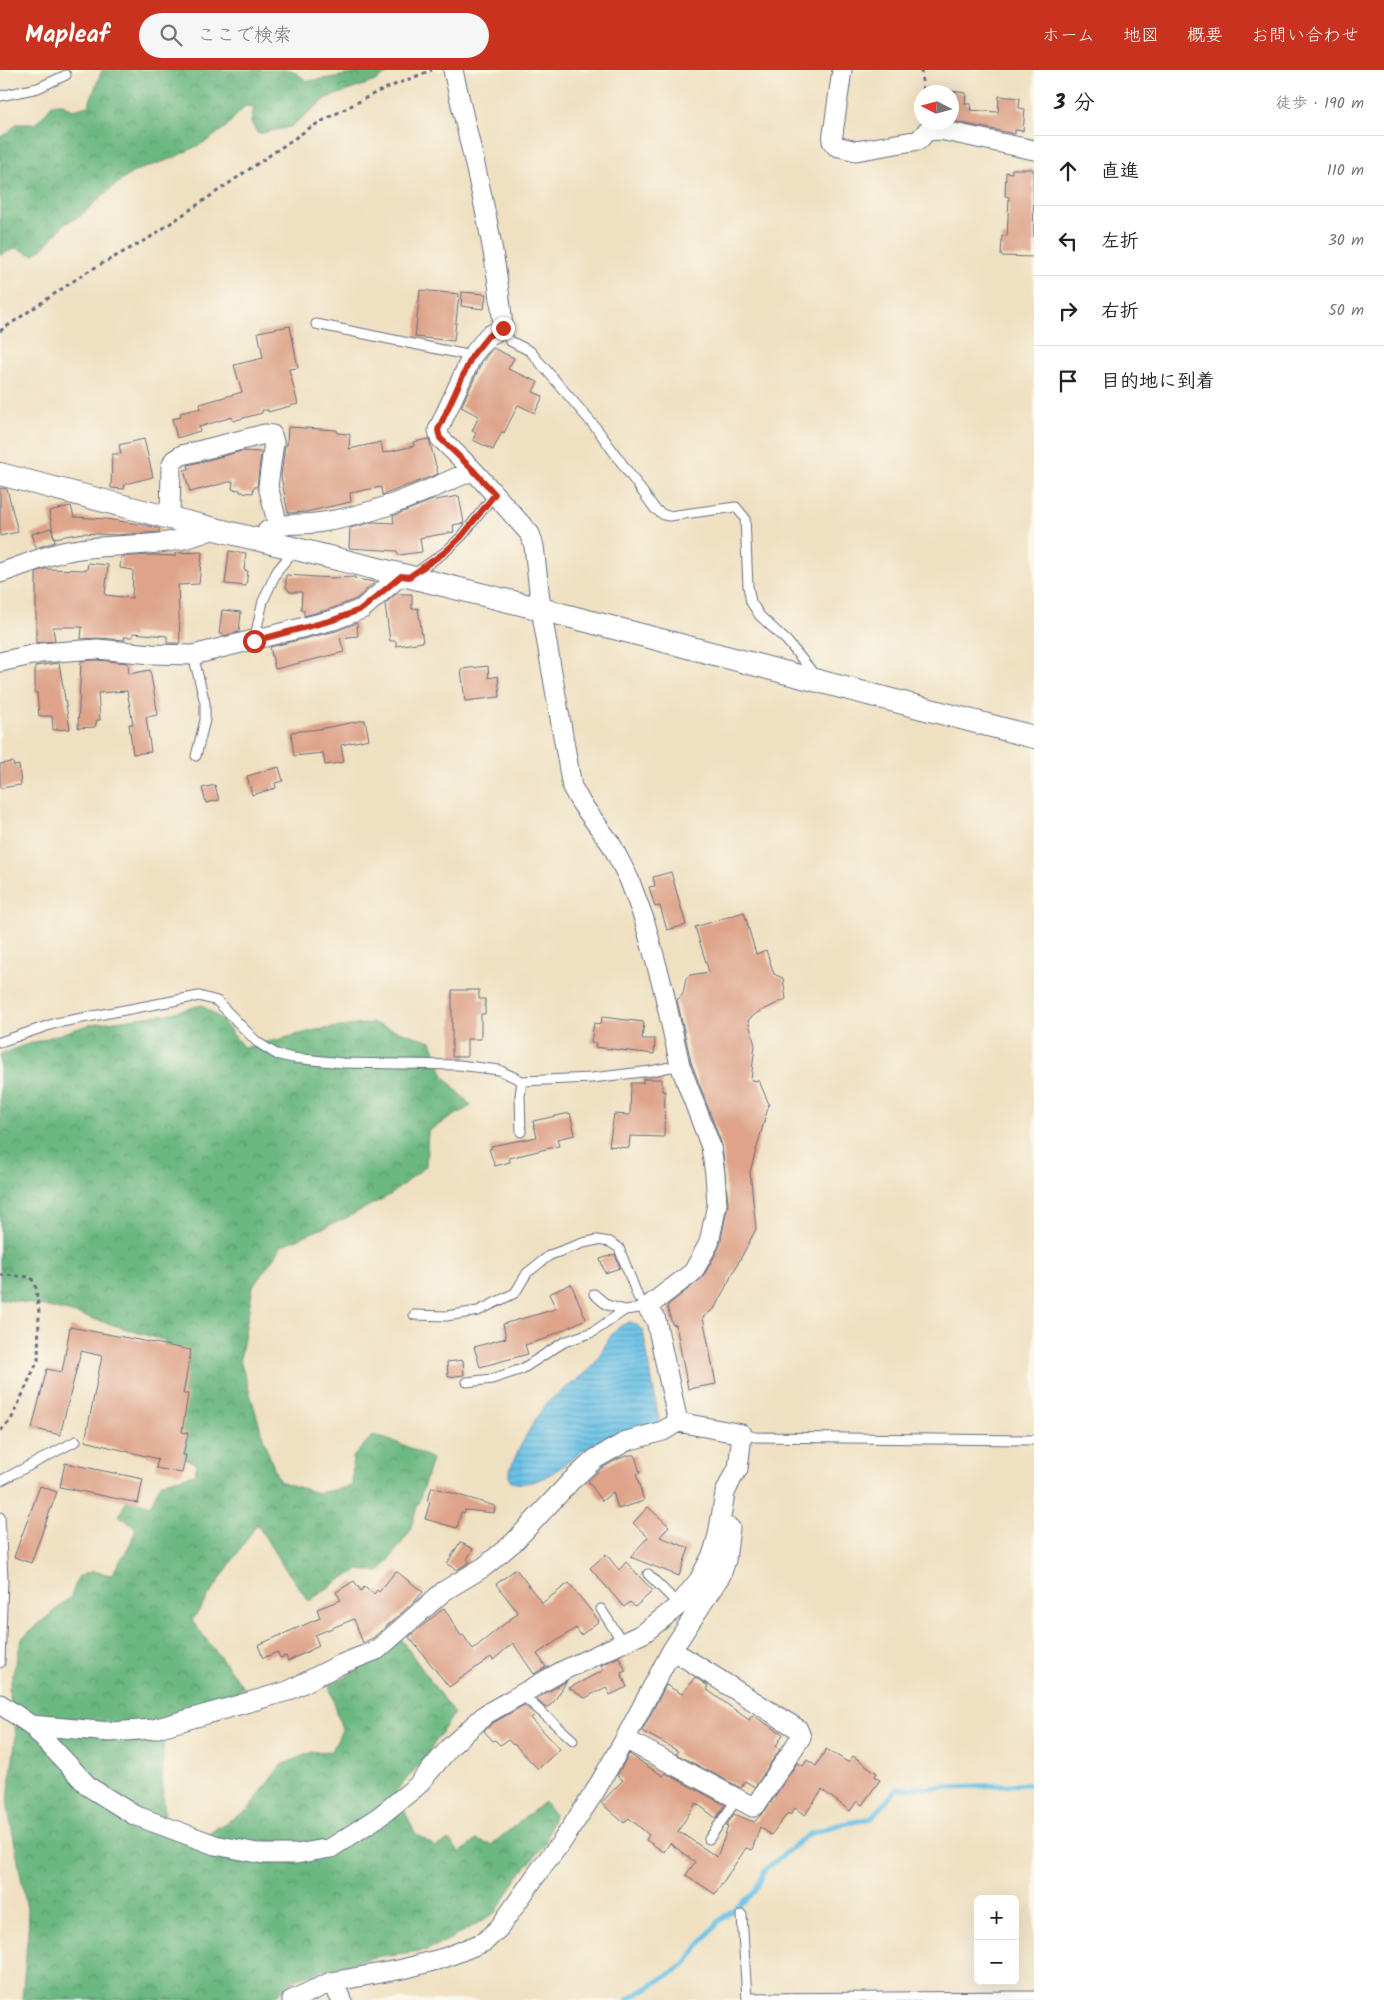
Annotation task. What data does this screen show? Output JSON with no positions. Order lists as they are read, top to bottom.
{
  "north": "left",
  "page": {
    "header": "Mapleaf",
    "search": "ここで検索",
    "nav": [
      "ホーム",
      "地図",
      "概要",
      "お問い合わせ"
    ],
    "heading": ["3 分", "徒歩 · 190 m"],
    "list": [
      ["直進", "110 m"],
      ["左折", "30 m"],
      ["右折", "50 m"],
      "目的地に到着"
    ],
    "map_buttons": ["+", "−"]
  }
}
